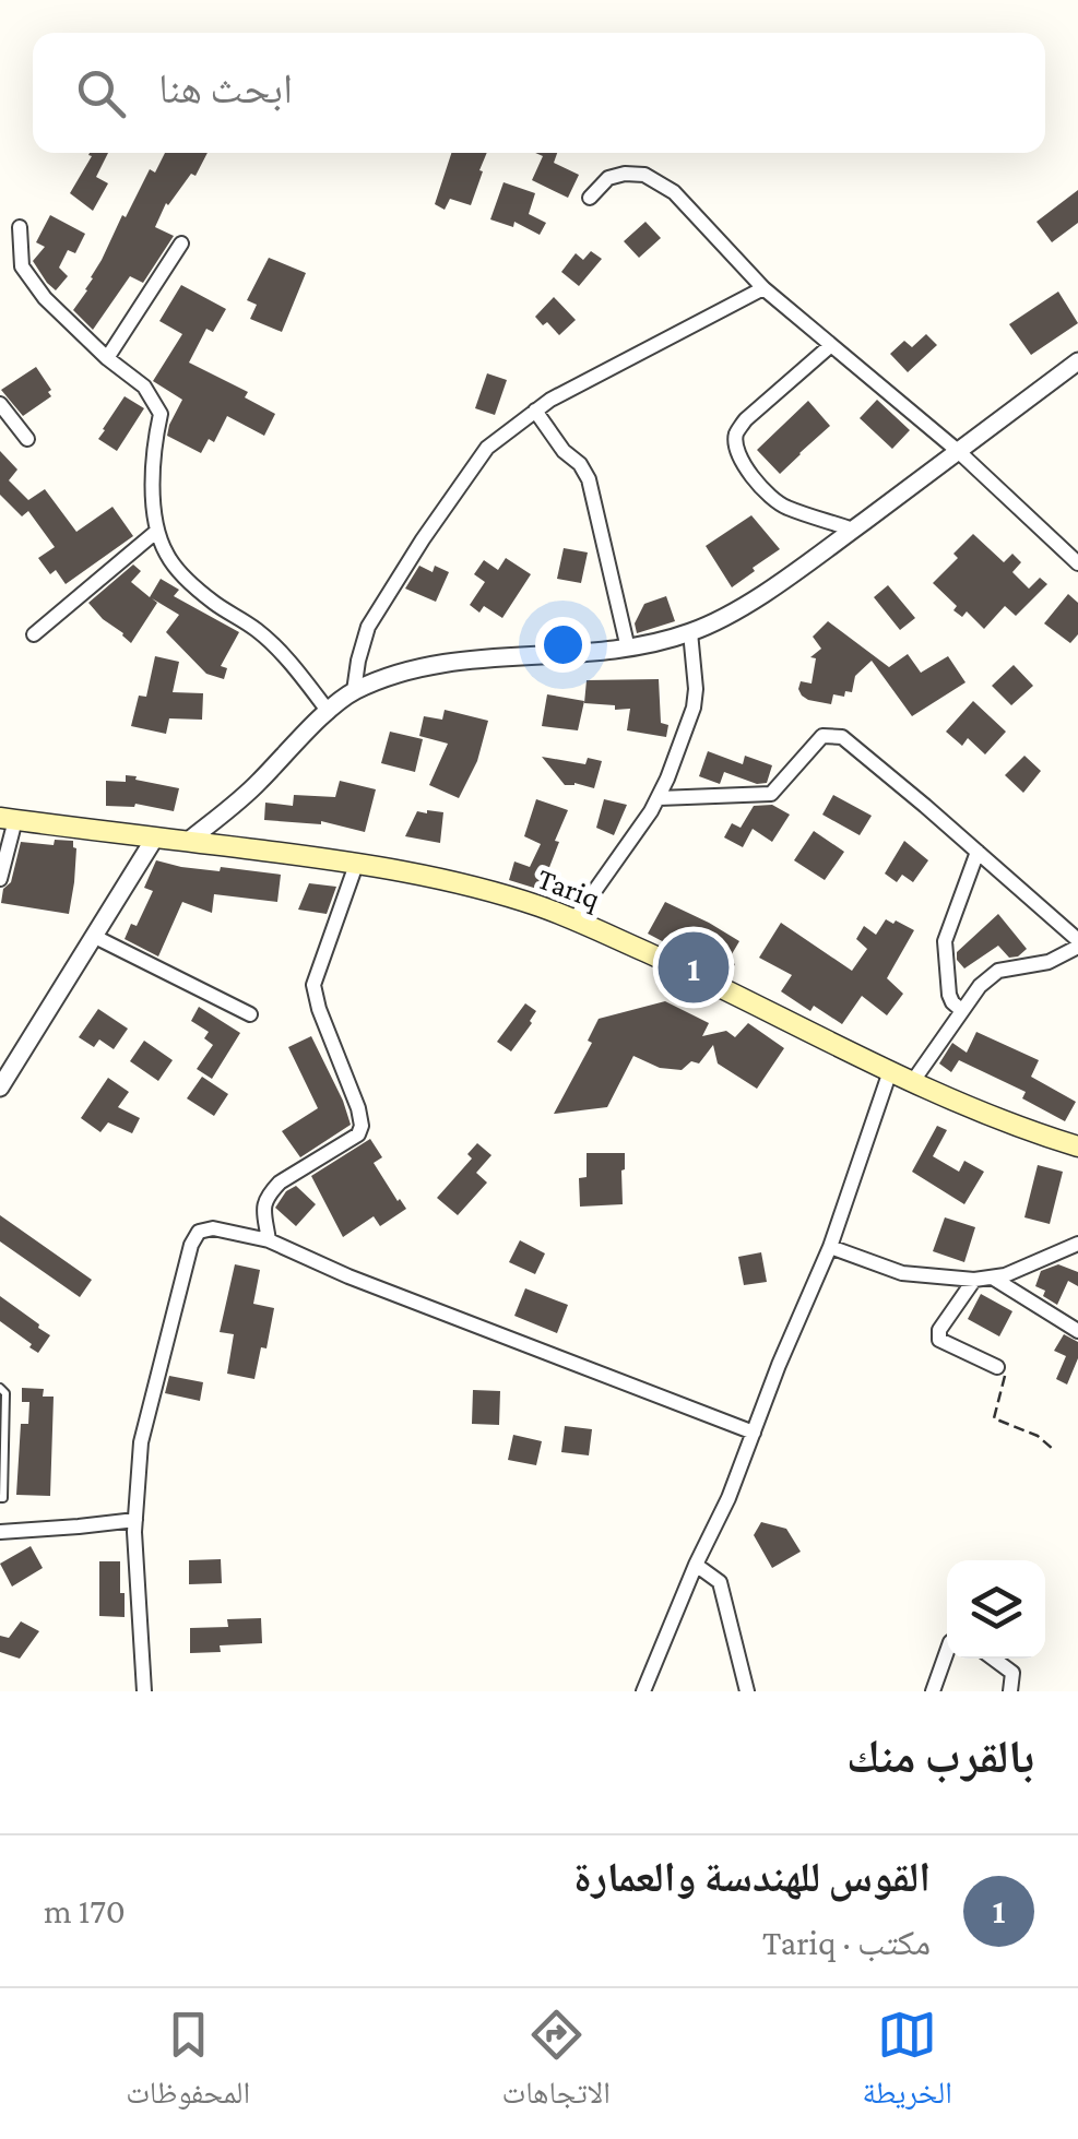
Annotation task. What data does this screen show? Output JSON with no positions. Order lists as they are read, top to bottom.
{
  "streets": {
    "main road": ["Tariq"]
  },
  "page": {
    "search": "ابحث هنا",
    "pins": "1",
    "heading": "بالقرب منك",
    "list": [
      {
        "mark": "1",
        "name": "القوس للهندسة والعمارة",
        "note": "مكتب · Tariq",
        "value": "170 m"
      }
    ],
    "nav": ["الخريطة", "الاتجاهات", "المحفوظات"]
  }
}
